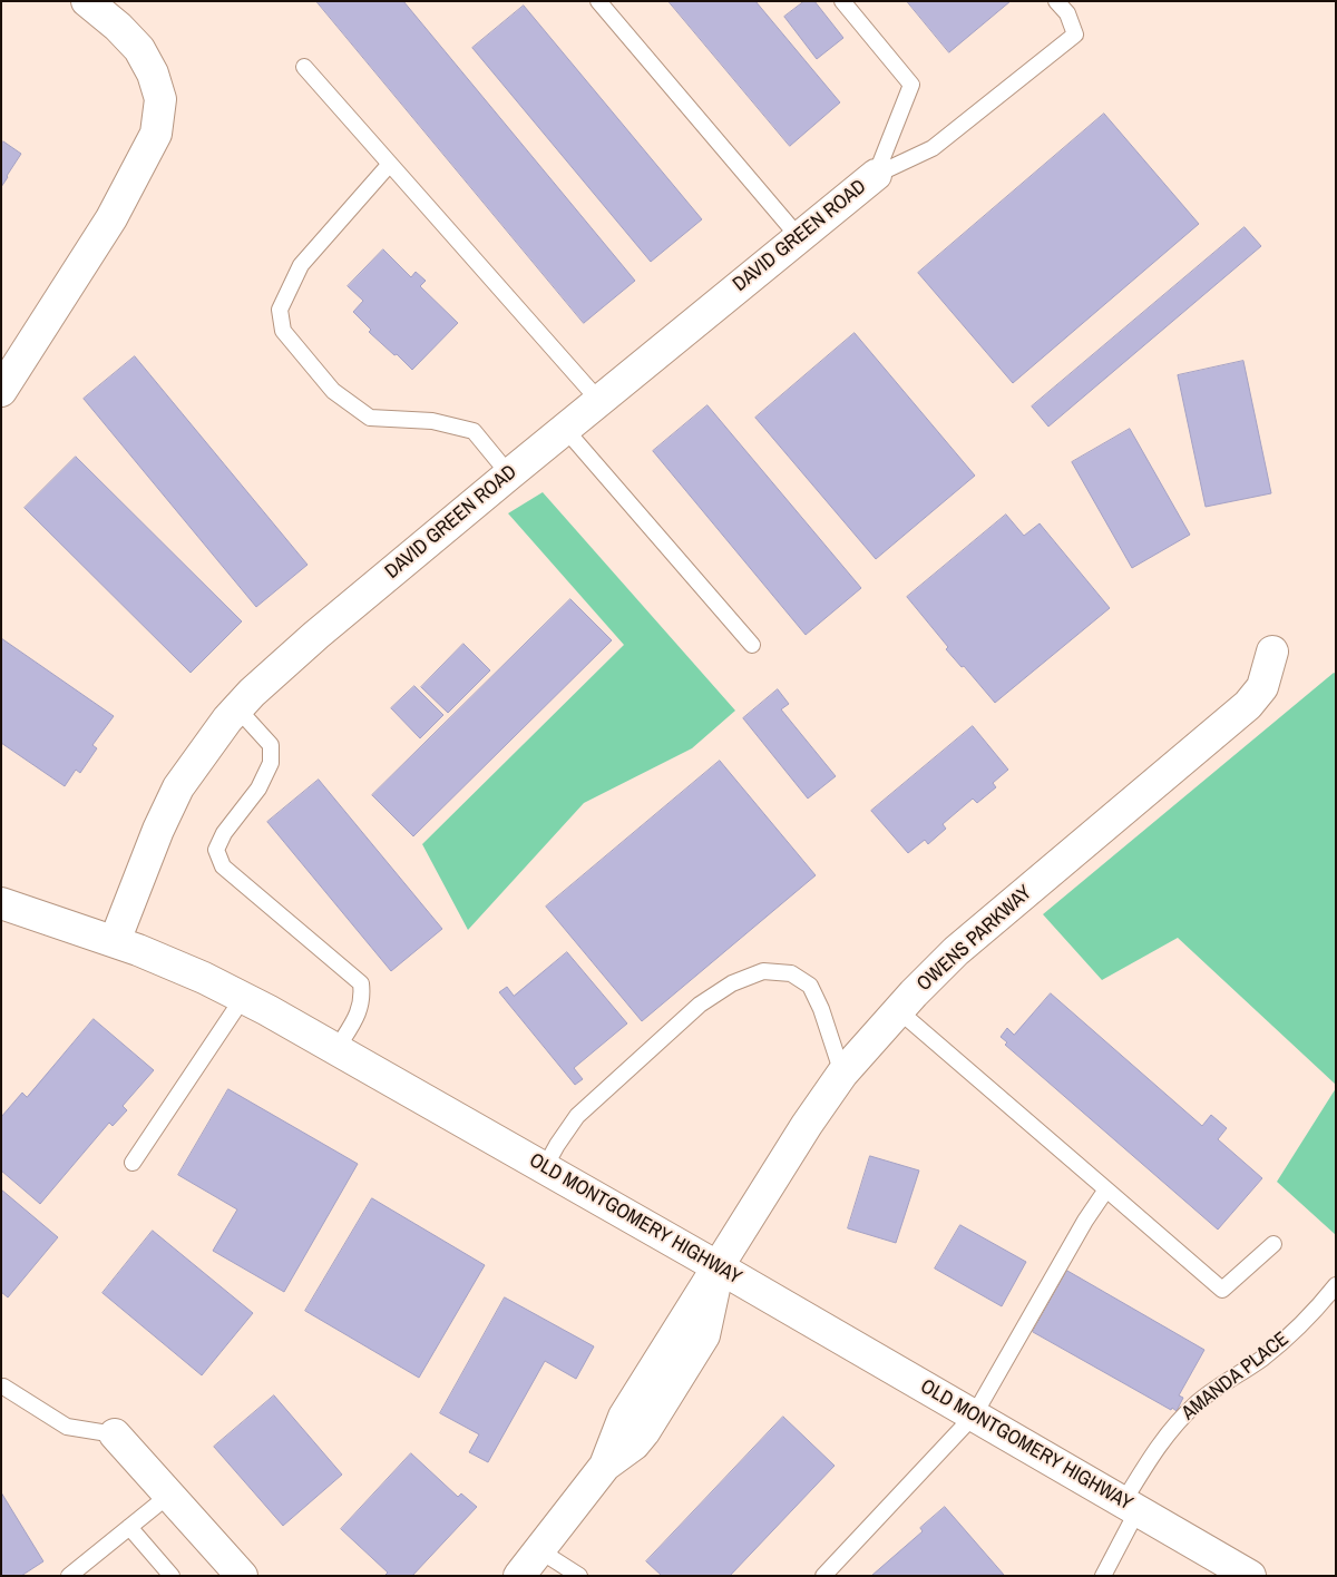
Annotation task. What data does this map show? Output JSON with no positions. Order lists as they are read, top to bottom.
{
  "streets": {
    "street": ["DAVID GREEN ROAD", "OWENS PARKWAY", "OLD MONTGOMERY HIGHWAY"],
    "lane": ["AMANDA PLACE"]
  },
  "crossings": [
    ["DAVID GREEN ROAD", "OLD MONTGOMERY HIGHWAY"],
    ["OWENS PARKWAY", "OLD MONTGOMERY HIGHWAY"],
    ["OLD MONTGOMERY HIGHWAY", "AMANDA PLACE"]
  ]
}
